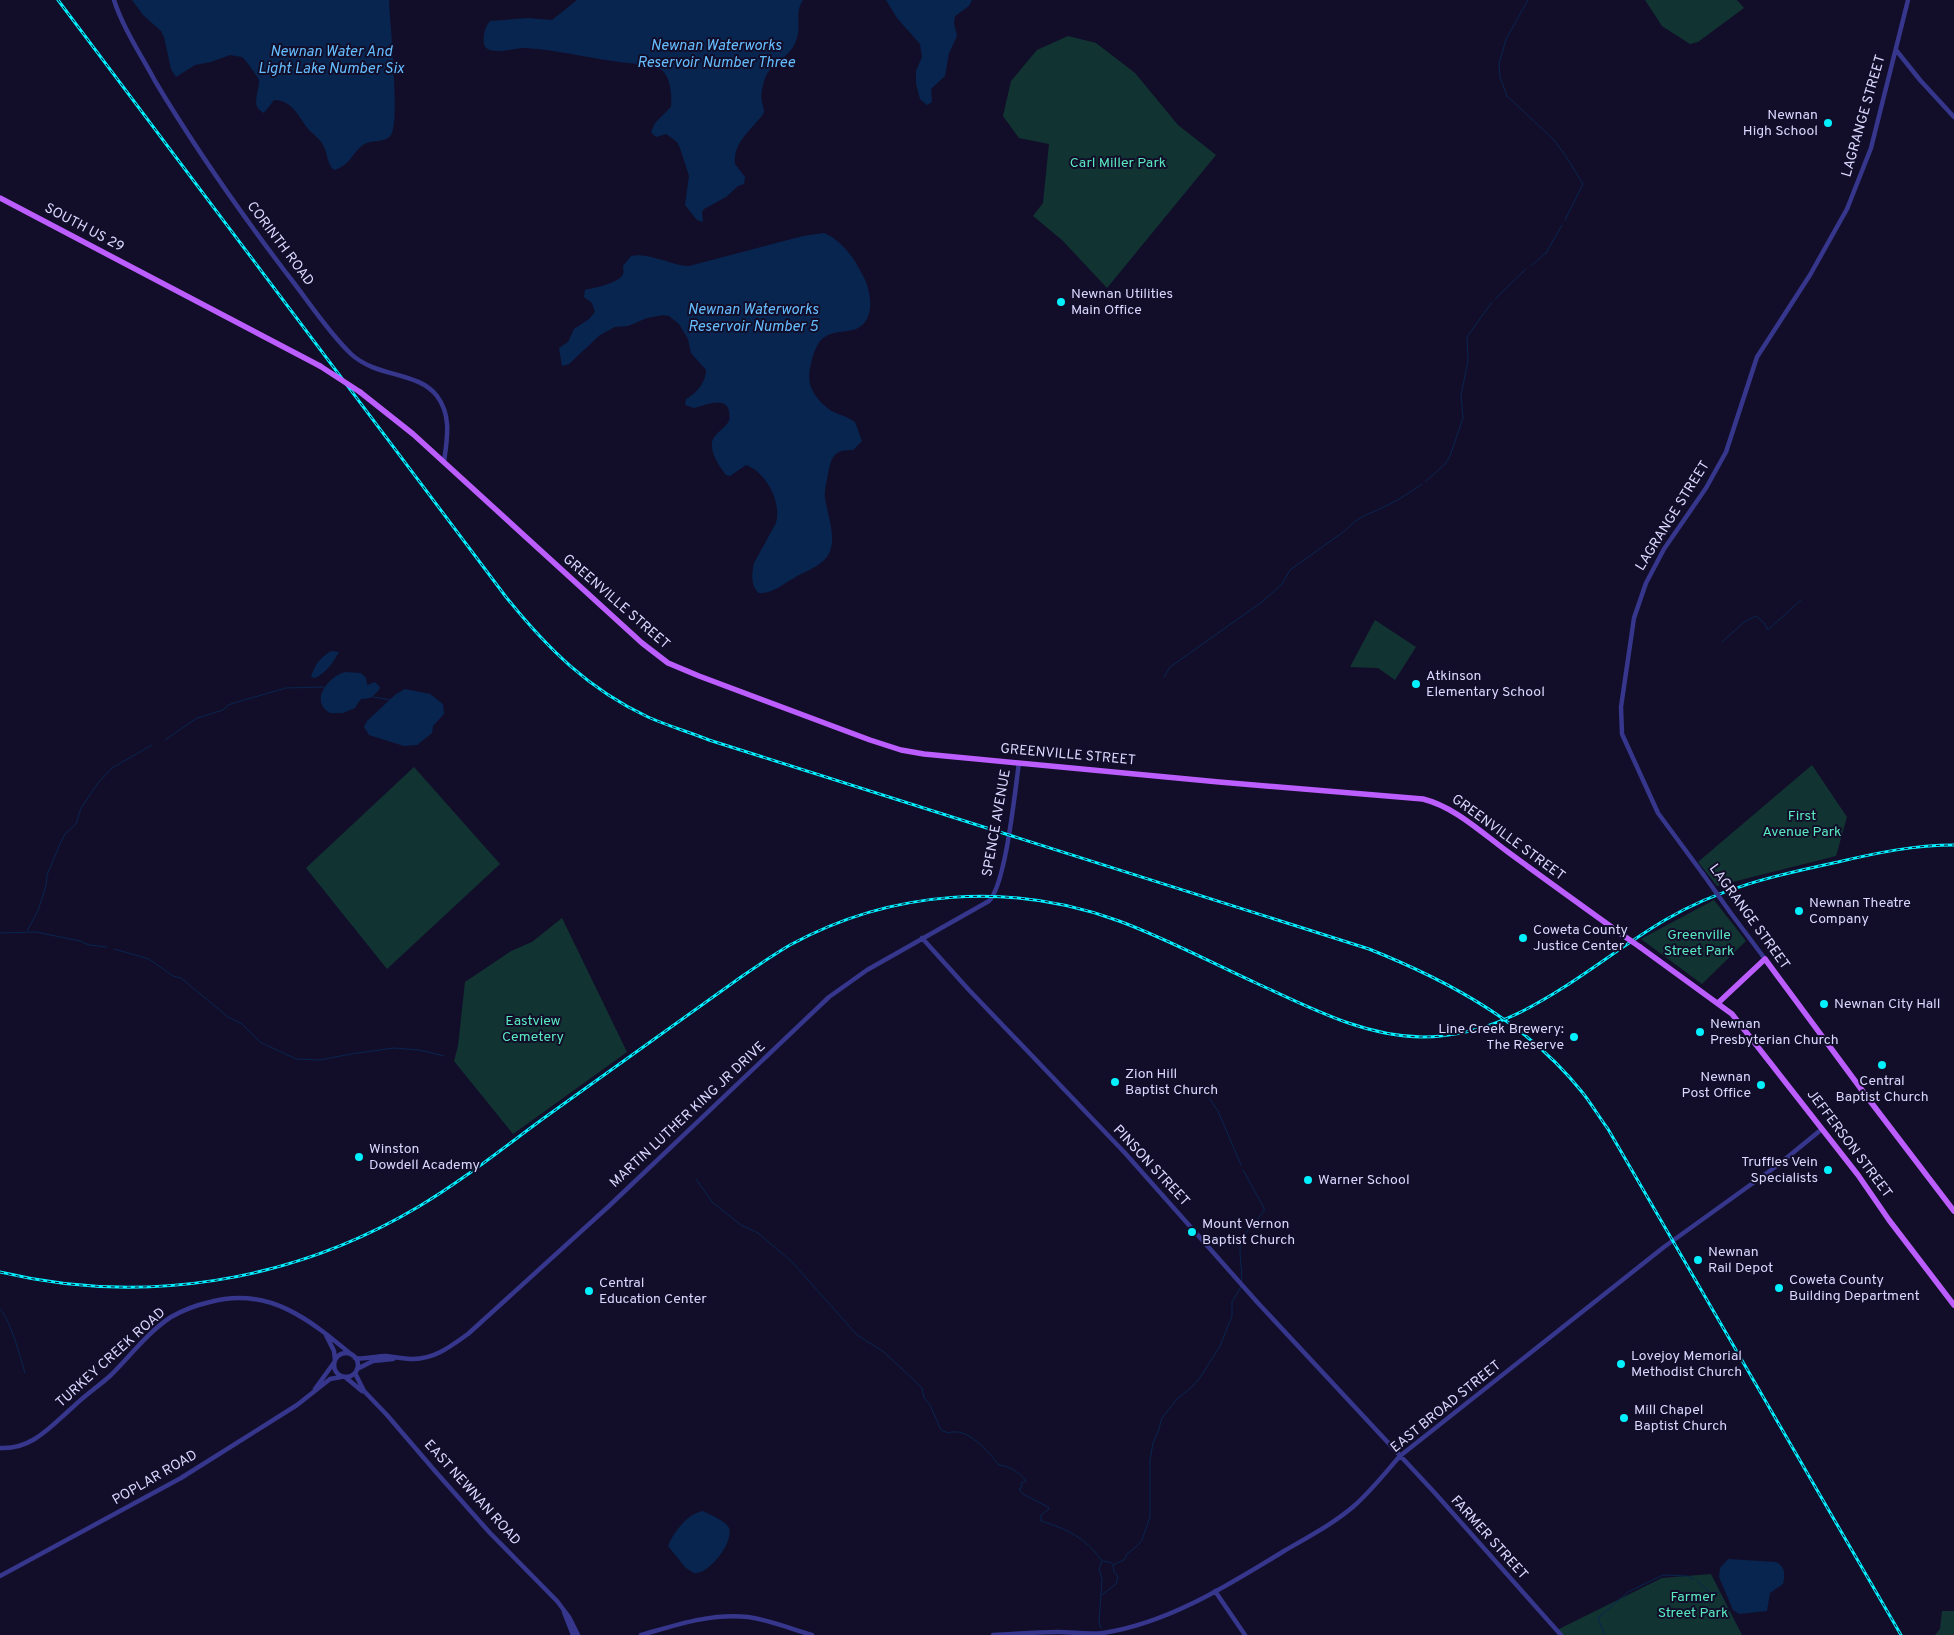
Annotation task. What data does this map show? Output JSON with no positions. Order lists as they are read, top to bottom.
{
  "streets": {
    "main road": [
      "LAGRANGE STREET",
      "SOUTH US 29",
      "GREENVILLE STREET",
      "JEFFERSON STREET"
    ],
    "street": [
      "CORINTH ROAD",
      "SPENCE AVENUE",
      "MARTIN LUTHER KING JR DRIVE",
      "PINSON STREET",
      "TURKEY CREEK ROAD",
      "EAST BROAD STREET",
      "POPLAR ROAD",
      "EAST NEWNAN ROAD",
      "FARMER STREET"
    ]
  },
  "crossings": [
    ["SOUTH US 29", "GREENVILLE STREET"],
    ["CORINTH ROAD", "GREENVILLE STREET"],
    ["GREENVILLE STREET", "SPENCE AVENUE"],
    ["GREENVILLE STREET", "JEFFERSON STREET"],
    ["SPENCE AVENUE", "MARTIN LUTHER KING JR DRIVE"],
    ["MARTIN LUTHER KING JR DRIVE", "PINSON STREET"],
    ["MARTIN LUTHER KING JR DRIVE", "TURKEY CREEK ROAD"],
    ["MARTIN LUTHER KING JR DRIVE", "POPLAR ROAD"],
    ["MARTIN LUTHER KING JR DRIVE", "EAST NEWNAN ROAD"],
    ["JEFFERSON STREET", "EAST BROAD STREET"],
    ["PINSON STREET", "EAST BROAD STREET"],
    ["PINSON STREET", "FARMER STREET"],
    ["TURKEY CREEK ROAD", "POPLAR ROAD"],
    ["TURKEY CREEK ROAD", "EAST NEWNAN ROAD"],
    ["EAST BROAD STREET", "FARMER STREET"],
    ["POPLAR ROAD", "EAST NEWNAN ROAD"]
  ],
  "water": ["Newnan Waterworks Reservoir Number Three", "Newnan Water And Light Lake Number Six", "Newnan Waterworks Reservoir Number 5"],
  "parks": [
    "Carl Miller Park",
    "First Avenue Park",
    "Greenville Street Park",
    "Eastview Cemetery",
    "Farmer Street Park"
  ],
  "places": [
    "Newnan High School",
    "Newnan Utilities Main Office",
    "Atkinson Elementary School",
    "Newnan Theatre Company",
    "Coweta County Justice Center",
    "Newnan City Hall",
    "Newnan Presbyterian Church",
    "Line Creek Brewery: The Reserve",
    "Central Baptist Church",
    "Zion Hill Baptist Church",
    "Newnan Post Office",
    "Winston Dowdell Academy",
    "Truffles Vein Specialists",
    "Warner School",
    "Mount Vernon Baptist Church",
    "Newnan Rail Depot",
    "Coweta County Building Department",
    "Central Education Center",
    "Lovejoy Memorial Methodist Church",
    "Mill Chapel Baptist Church"
  ]
}
